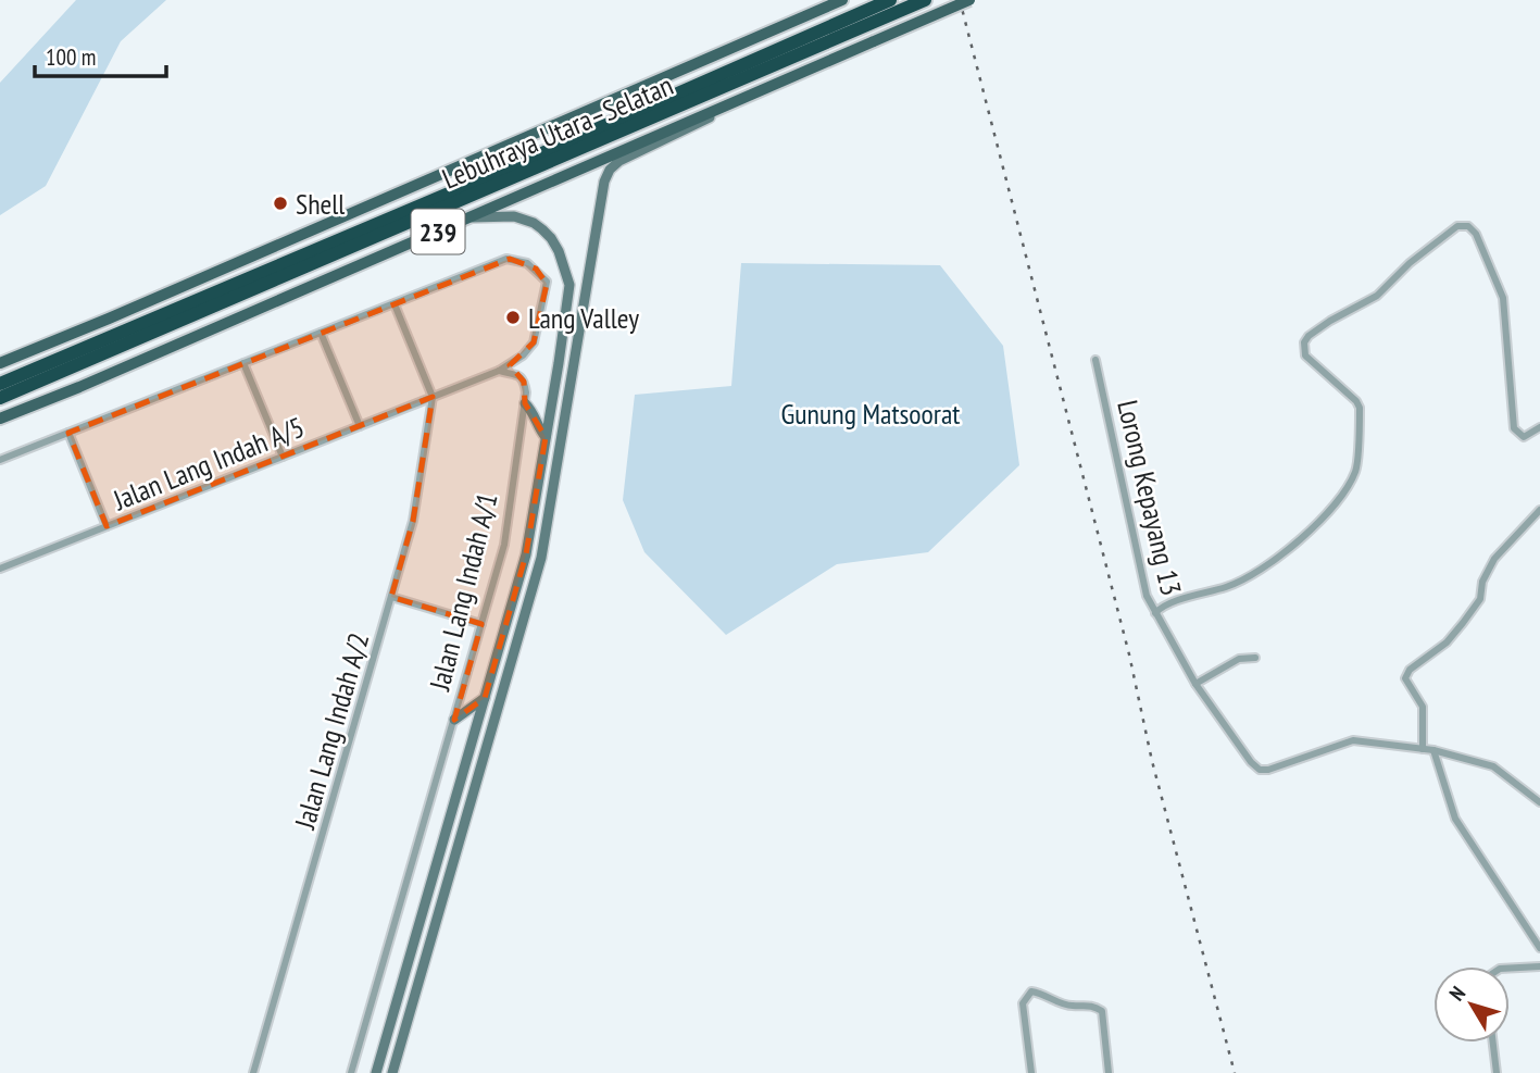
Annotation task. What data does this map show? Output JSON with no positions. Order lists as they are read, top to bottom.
{
  "streets": {
    "highway": ["Lebuhraya Utara–Selatan"],
    "main road": ["239"],
    "street": [
      "Jalan Lang Indah A/5",
      "Lorong Kepayang 13",
      "Jalan Lang Indah A/1",
      "Jalan Lang Indah A/2"
    ]
  },
  "crossings": [
    ["239", "Jalan Lang Indah A/1"],
    ["Jalan Lang Indah A/5", "Jalan Lang Indah A/2"]
  ],
  "parks": ["Gunung Matsoorat"],
  "places": ["Shell", "Lang Valley"],
  "scale_bar": "100 m",
  "north": "top left"
}
